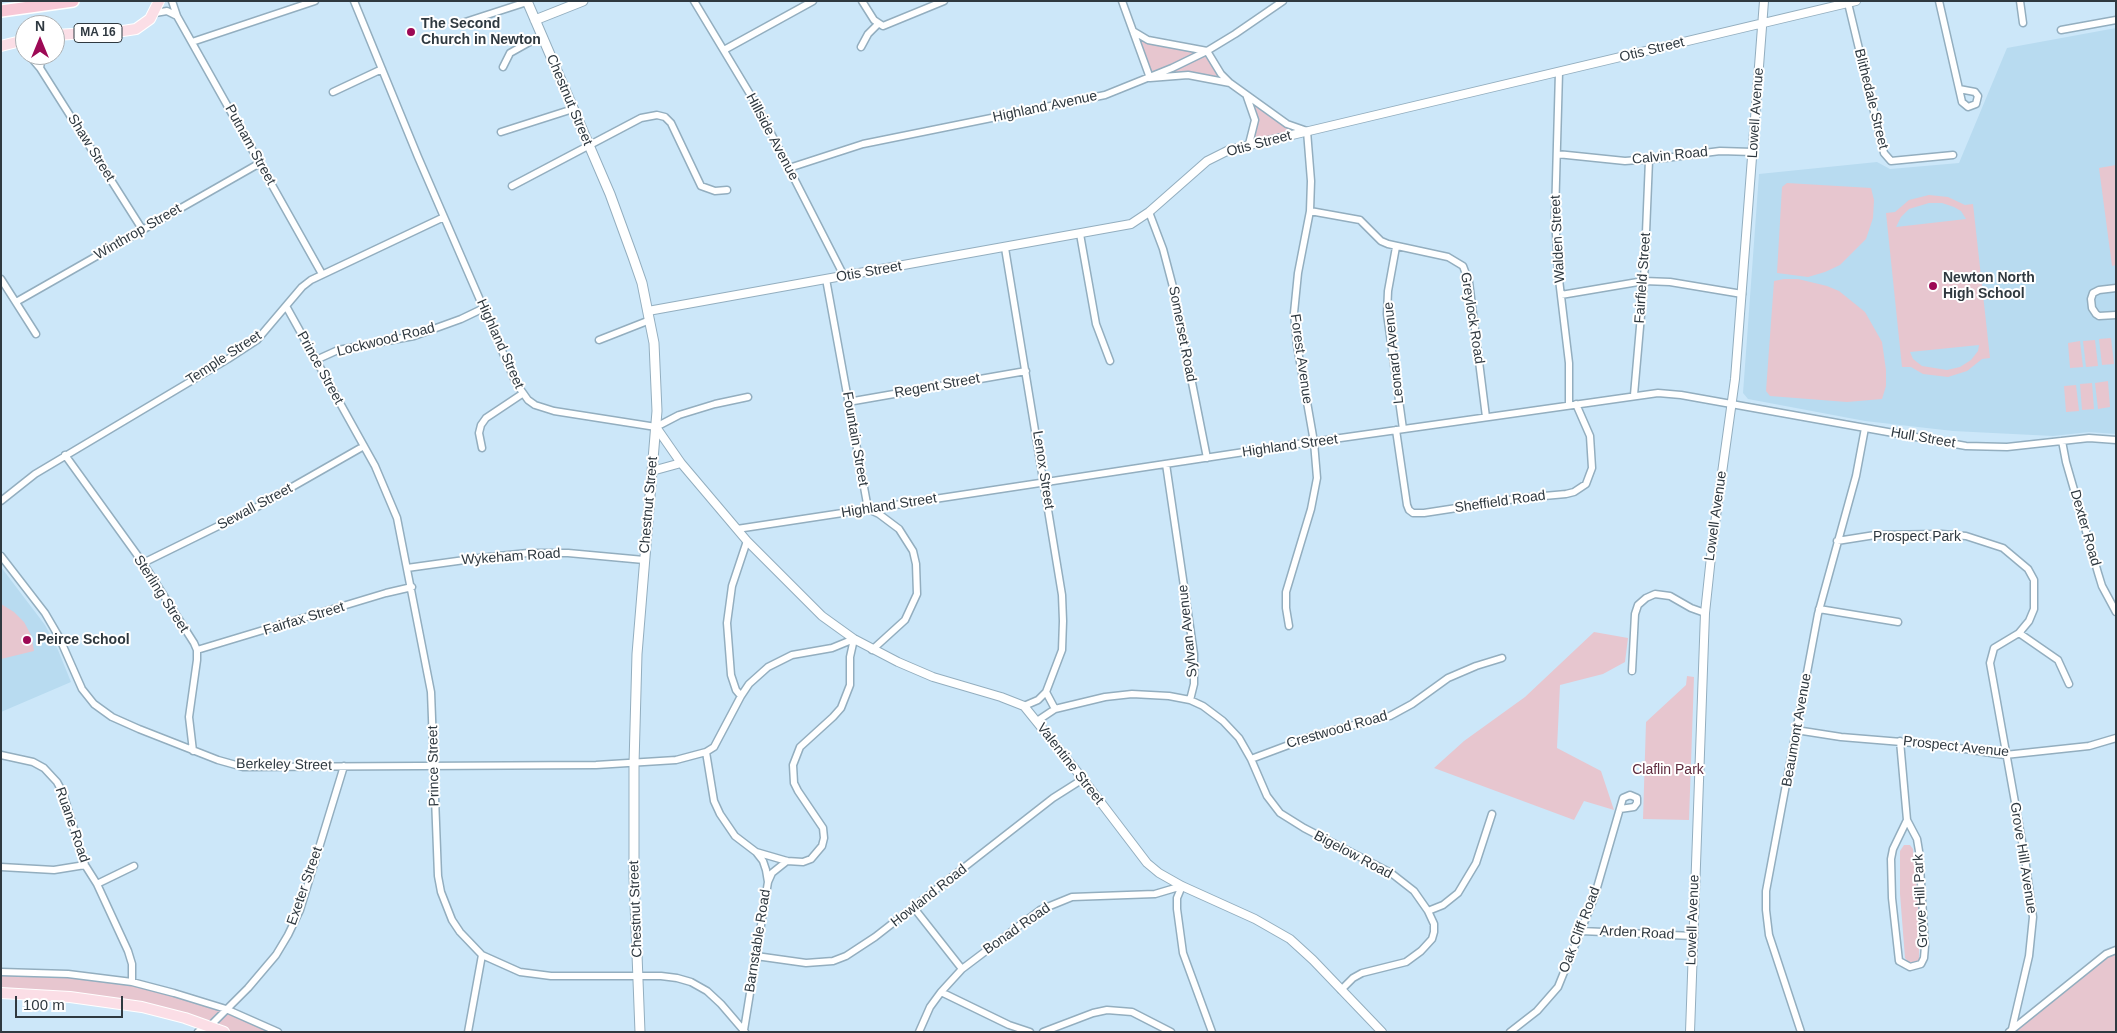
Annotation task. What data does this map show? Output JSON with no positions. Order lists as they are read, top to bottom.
{
  "streets": {
    "main road": ["MA 16", "Chestnut Street"],
    "street": [
      "Otis Street",
      "Blithedale Street",
      "Highland Avenue",
      "Lowell Avenue",
      "Hillside Avenue",
      "Putnam Street",
      "Shaw Street",
      "Calvin Road",
      "Winthrop Street",
      "Walden Street",
      "Fairfield Street",
      "Greylock Road",
      "Somerset Road",
      "Lockwood Road",
      "Highland Street",
      "Leonard Avenue",
      "Temple Street",
      "Forest Avenue",
      "Prince Street",
      "Regent Street",
      "Hull Street",
      "Fountain Street",
      "Lenox Street",
      "Sheffield Road",
      "Sewall Street",
      "Dexter Road",
      "Prospect Park",
      "Wykeham Road",
      "Sterling Street",
      "Fairfax Street",
      "Sylvan Avenue",
      "Crestwood Road",
      "Beaumont Avenue",
      "Prospect Avenue",
      "Valentine Street",
      "Berkeley Street",
      "Ruane Road",
      "Bigelow Road",
      "Grove Hill Avenue",
      "Exeter Street",
      "Howland Road",
      "Grove Hill Park",
      "Bonad Road",
      "Oak Cliff Road",
      "Arden Road",
      "Barnstable Road"
    ]
  },
  "crossings": [
    ["Otis Street", "Blithedale Street"],
    ["Otis Street", "Chestnut Street"],
    ["Otis Street", "Lowell Avenue"],
    ["Otis Street", "Hillside Avenue"],
    ["Otis Street", "Walden Street"],
    ["Otis Street", "Somerset Road"],
    ["Otis Street", "Forest Avenue"],
    ["Otis Street", "Fountain Street"],
    ["Otis Street", "Lenox Street"],
    ["Chestnut Street", "Highland Street"],
    ["Chestnut Street", "Prince Street"],
    ["Chestnut Street", "Wykeham Road"],
    ["Chestnut Street", "Berkeley Street"],
    ["Highland Avenue", "Hillside Avenue"],
    ["Lowell Avenue", "Calvin Road"],
    ["Lowell Avenue", "Highland Street"],
    ["Lowell Avenue", "Hull Street"],
    ["Lowell Avenue", "Arden Road"],
    ["Putnam Street", "Winthrop Street"],
    ["Putnam Street", "Temple Street"],
    ["Shaw Street", "Winthrop Street"],
    ["Calvin Road", "Walden Street"],
    ["Calvin Road", "Fairfield Street"],
    ["Walden Street", "Highland Street"],
    ["Walden Street", "Sheffield Road"],
    ["Fairfield Street", "Highland Street"],
    ["Greylock Road", "Highland Street"],
    ["Greylock Road", "Leonard Avenue"],
    ["Greylock Road", "Forest Avenue"],
    ["Somerset Road", "Highland Street"],
    ["Lockwood Road", "Highland Street"],
    ["Lockwood Road", "Prince Street"],
    ["Highland Street", "Leonard Avenue"],
    ["Highland Street", "Temple Street"],
    ["Highland Street", "Forest Avenue"],
    ["Highland Street", "Hull Street"],
    ["Highland Street", "Fountain Street"],
    ["Highland Street", "Lenox Street"],
    ["Highland Street", "Sheffield Road"],
    ["Highland Street", "Sylvan Avenue"],
    ["Leonard Avenue", "Sheffield Road"],
    ["Temple Street", "Prince Street"],
    ["Temple Street", "Sterling Street"],
    ["Prince Street", "Sewall Street"],
    ["Prince Street", "Wykeham Road"],
    ["Prince Street", "Fairfax Street"],
    ["Prince Street", "Berkeley Street"],
    ["Prince Street", "Barnstable Road"],
    ["Regent Street", "Fountain Street"],
    ["Regent Street", "Lenox Street"],
    ["Hull Street", "Dexter Road"],
    ["Hull Street", "Beaumont Avenue"],
    ["Sewall Street", "Sterling Street"],
    ["Prospect Park", "Beaumont Avenue"],
    ["Prospect Park", "Grove Hill Avenue"],
    ["Sterling Street", "Fairfax Street"],
    ["Sylvan Avenue", "Valentine Street"],
    ["Sylvan Avenue", "Bigelow Road"],
    ["Crestwood Road", "Bigelow Road"],
    ["Beaumont Avenue", "Prospect Avenue"],
    ["Prospect Avenue", "Grove Hill Avenue"],
    ["Prospect Avenue", "Grove Hill Park"],
    ["Valentine Street", "Bigelow Road"],
    ["Valentine Street", "Howland Road"],
    ["Valentine Street", "Bonad Road"],
    ["Berkeley Street", "Exeter Street"],
    ["Berkeley Street", "Barnstable Road"],
    ["Howland Road", "Barnstable Road"],
    ["Oak Cliff Road", "Arden Road"]
  ],
  "parks": ["Claflin Park"],
  "places": ["The Second Church in Newton", "Newton North High School", "Peirce School"],
  "scale_bar": "100 m",
  "north": "top"
}
